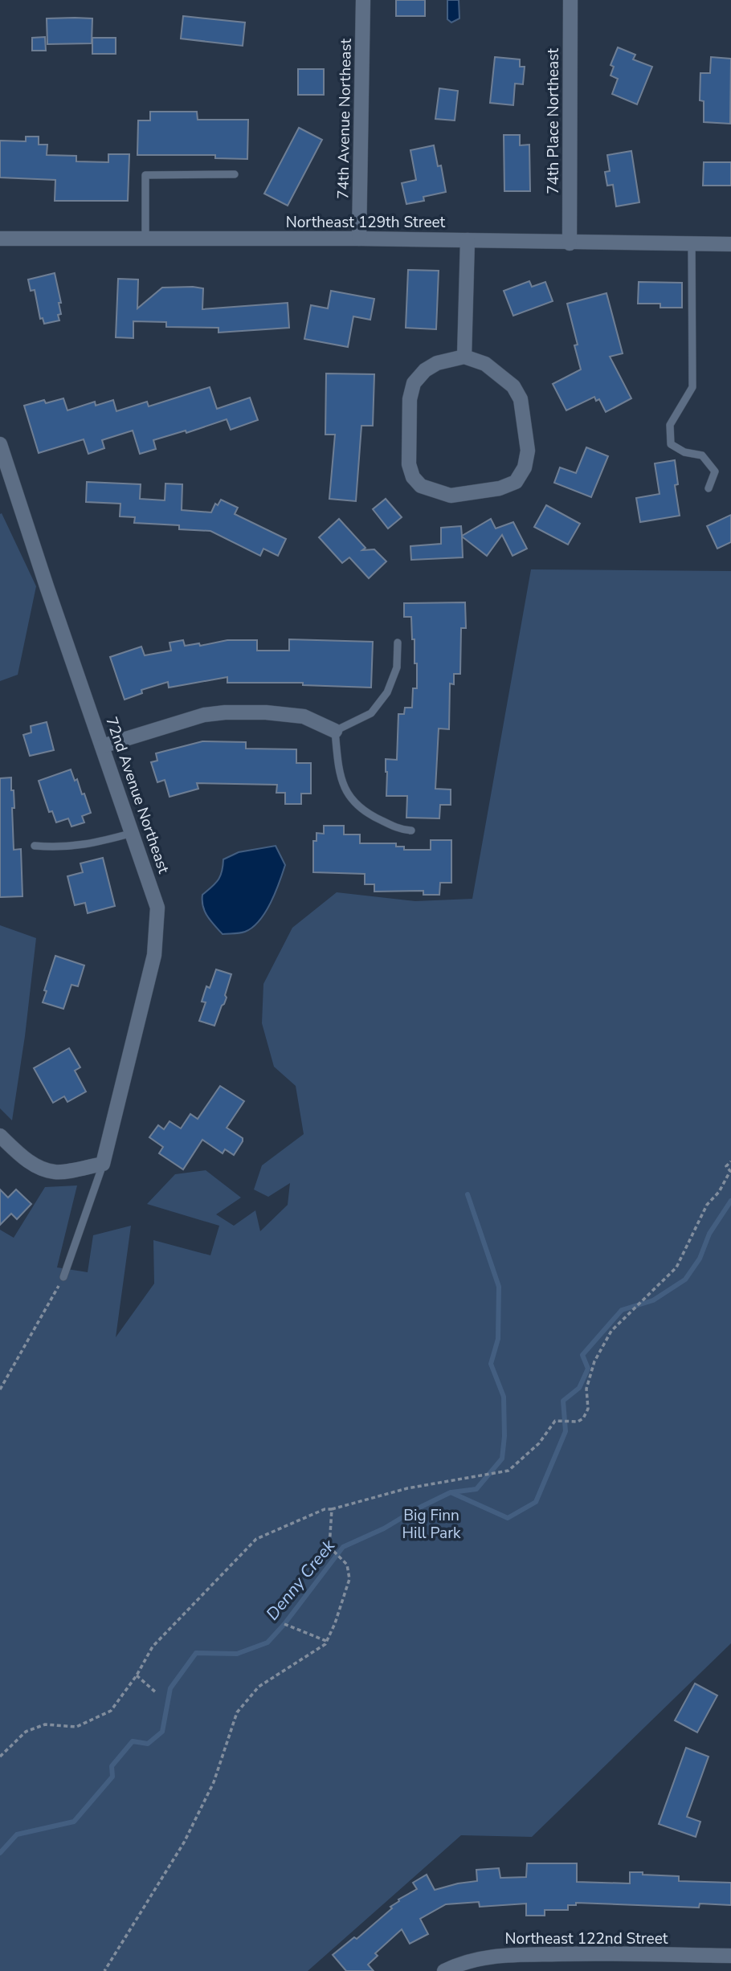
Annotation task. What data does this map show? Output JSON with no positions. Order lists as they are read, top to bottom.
{
  "streets": {
    "street": [
      "74th Avenue Northeast",
      "74th Place Northeast",
      "Northeast 129th Street",
      "72nd Avenue Northeast",
      "Northeast 122nd Street"
    ]
  },
  "crossings": [
    ["74th Avenue Northeast", "Northeast 129th Street"],
    ["74th Place Northeast", "Northeast 129th Street"]
  ],
  "water": ["Denny Creek"],
  "parks": ["Big Finn Hill Park"]
}
